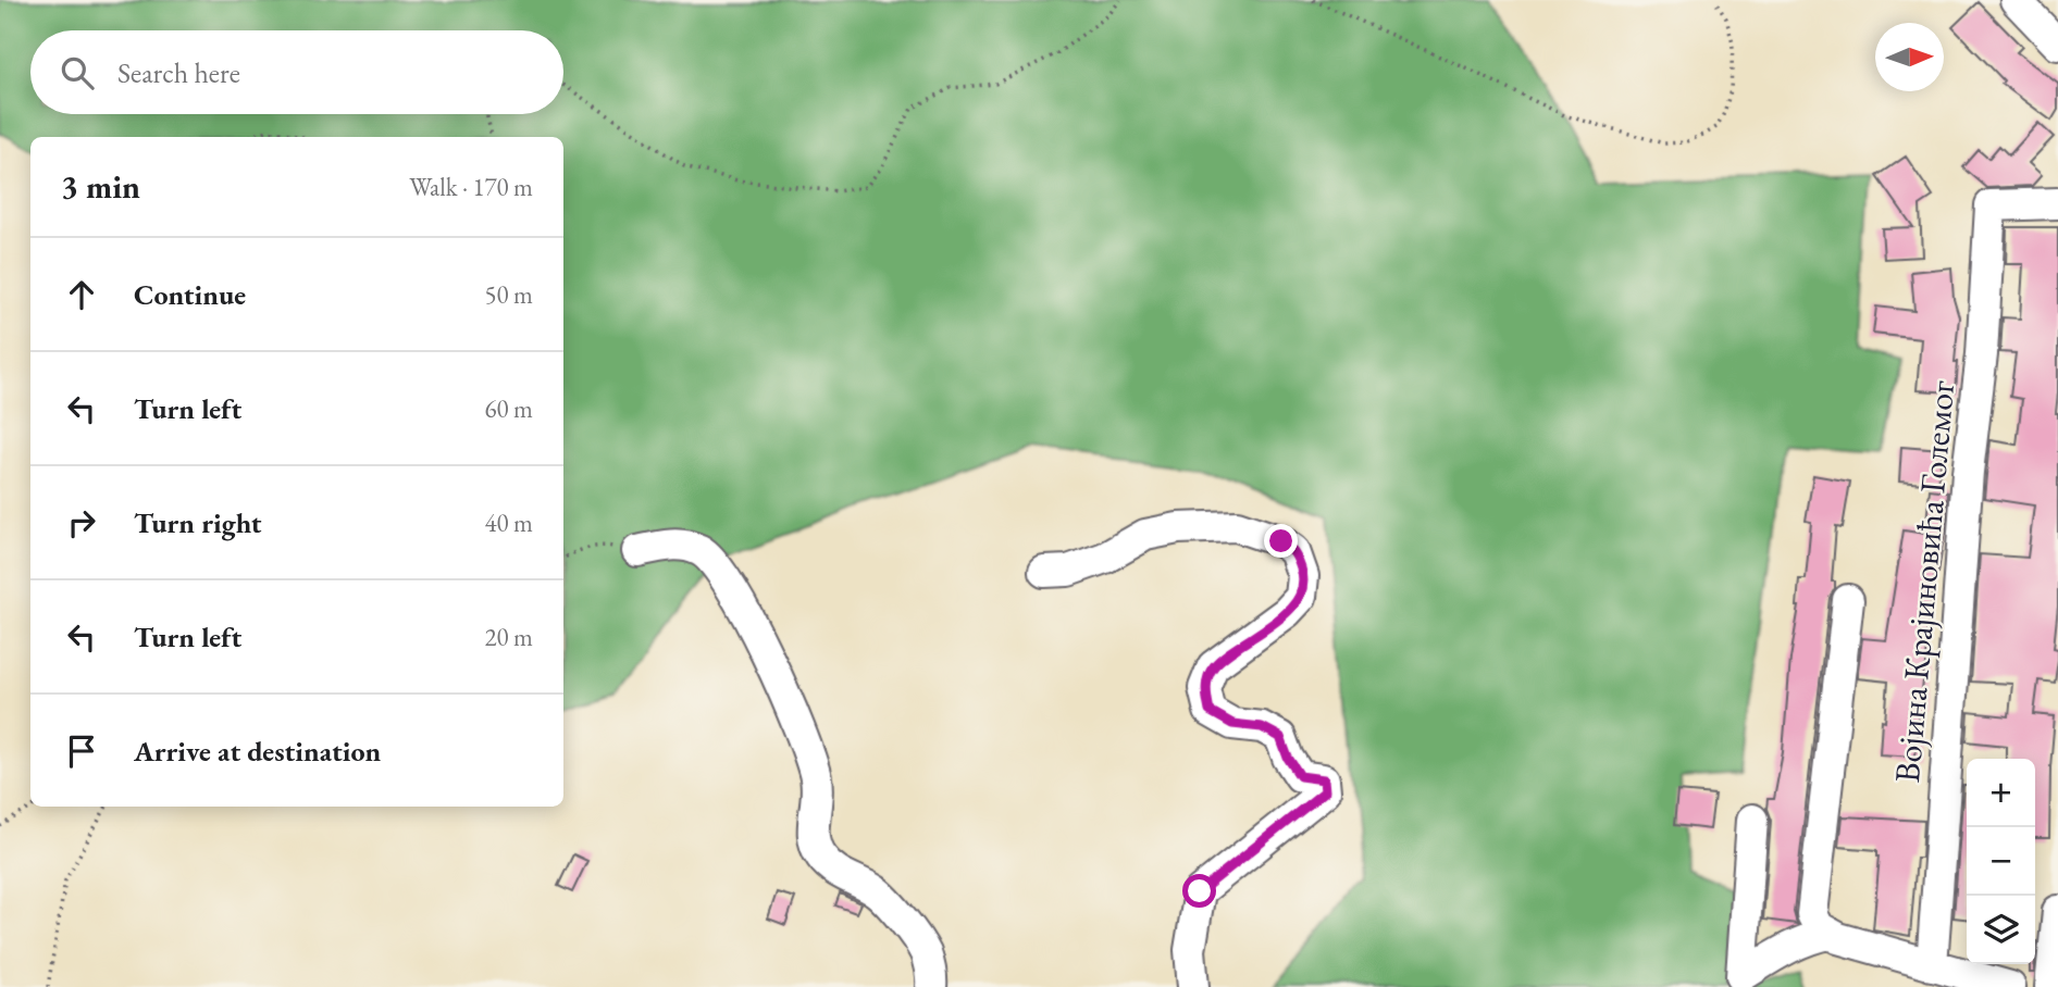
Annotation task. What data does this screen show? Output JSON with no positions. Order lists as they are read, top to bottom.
{
  "streets": {
    "street": ["Војина Крајиновића Големог"]
  },
  "north": "right",
  "page": {
    "search": "Search here",
    "heading": ["3 min", "Walk · 170 m"],
    "list": [
      ["Continue", "50 m"],
      ["Turn left", "60 m"],
      ["Turn right", "40 m"],
      ["Turn left", "20 m"],
      "Arrive at destination"
    ],
    "map_buttons": ["+", "−"]
  }
}
